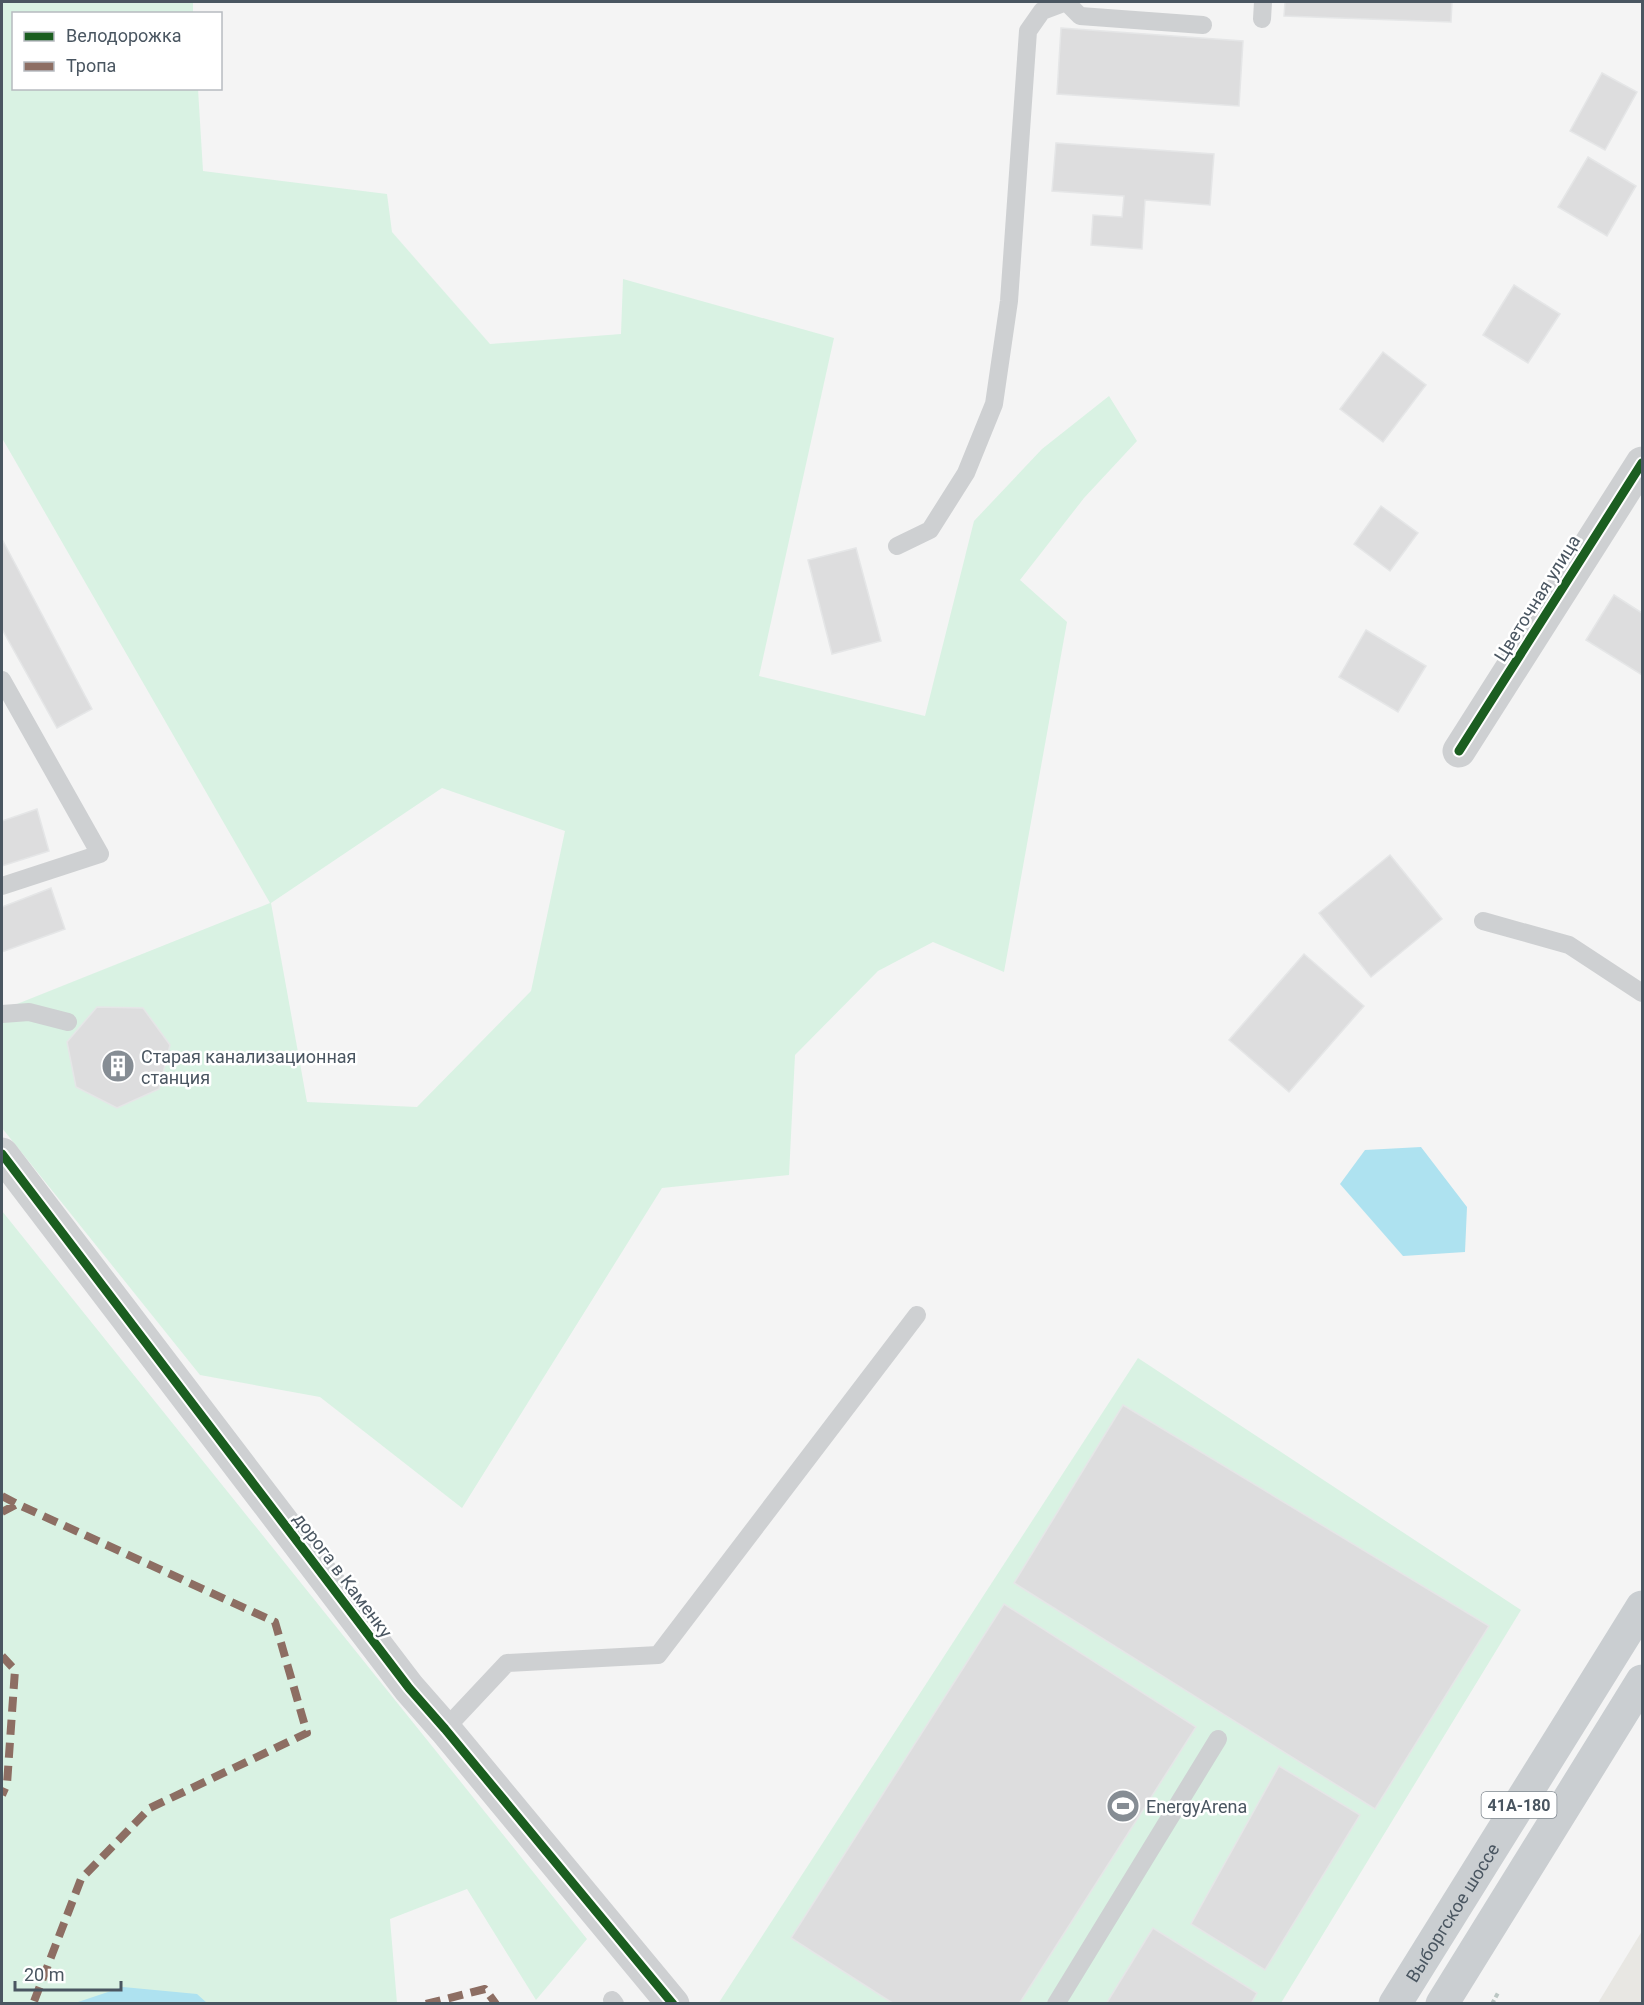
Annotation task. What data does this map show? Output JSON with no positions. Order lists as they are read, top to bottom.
{
  "streets": {
    "main road": ["41А-180", "Выборгское шоссе"],
    "street": ["Цветочная улица", "дорога в Каменку"]
  },
  "places": {
    "building": ["Старая канализационная станция"],
    "sports": ["EnergyArena"]
  },
  "legend": ["Велодорожка", "Тропа"],
  "scale_bar": "20 m"
}
